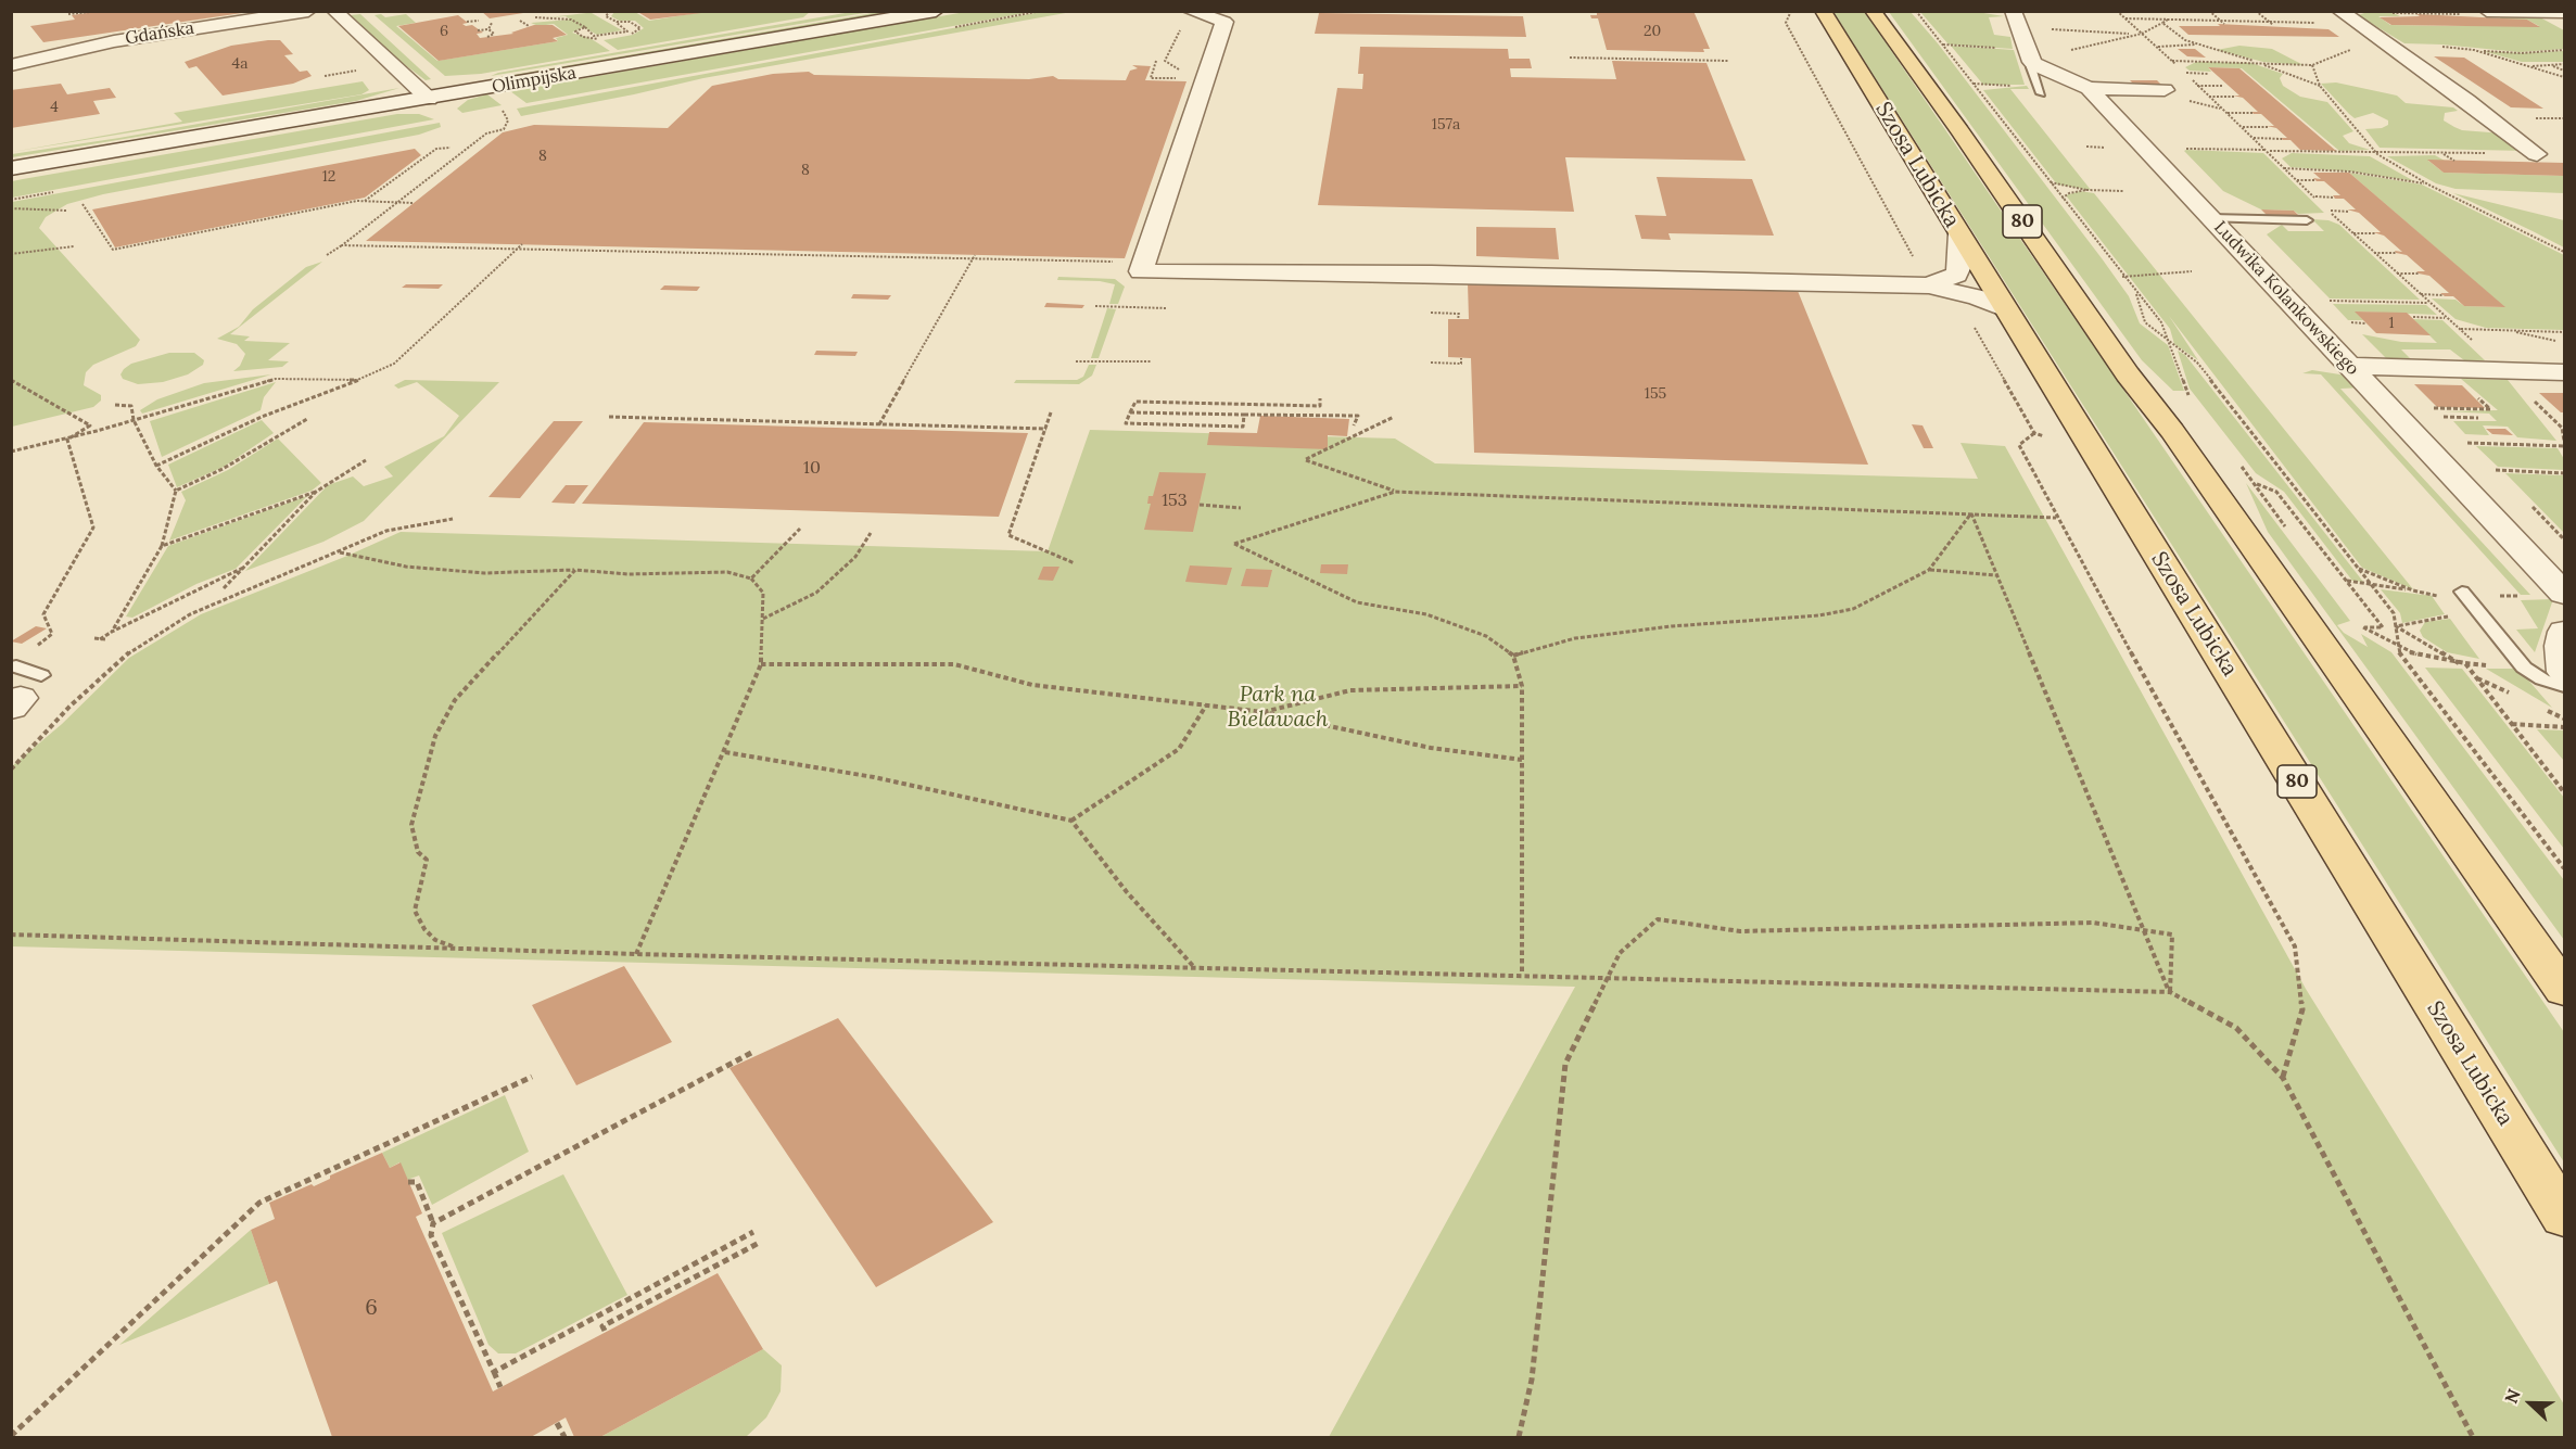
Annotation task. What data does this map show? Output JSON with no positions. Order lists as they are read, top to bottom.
{
  "streets": {
    "main road": ["Szosa Lubicka", "80"],
    "street": ["Gdańska", "Olimpijska", "Ludwika Kolankowskiego"]
  },
  "parks": ["Park na Bielawach"],
  "house_numbers": [
    "6",
    "20",
    "4a",
    "4",
    "157a",
    "8",
    "8",
    "12",
    "1",
    "155",
    "10",
    "153",
    "6"
  ],
  "north": "left"
}
